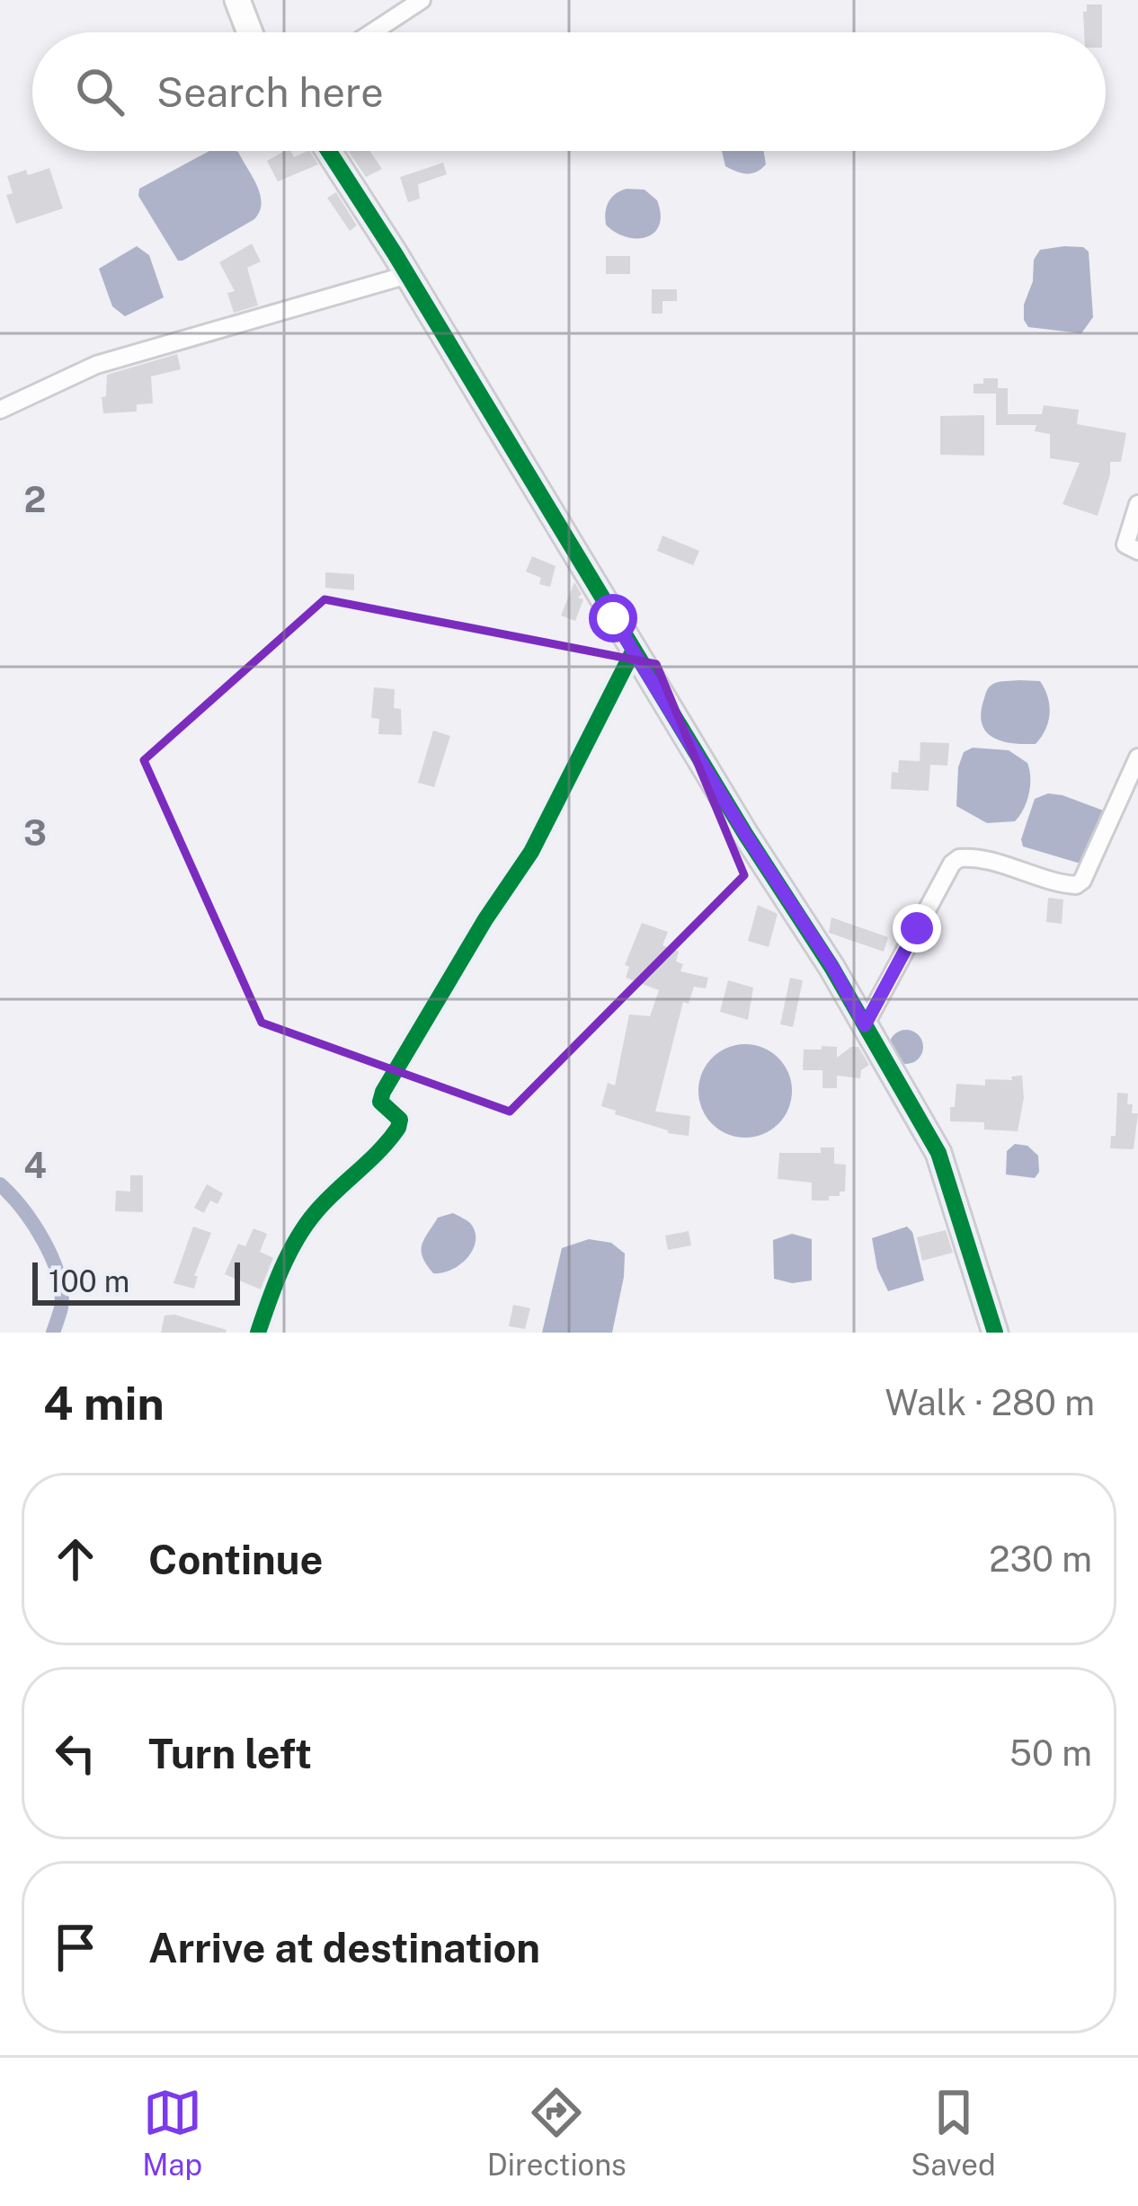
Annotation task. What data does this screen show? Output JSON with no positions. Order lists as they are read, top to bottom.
{
  "scale_bar": "100 m",
  "page": {
    "search": "Search here",
    "scale": "100 m",
    "heading": ["4 min", "Walk · 280 m"],
    "list": [
      ["Continue", "230 m"],
      ["Turn left", "50 m"],
      "Arrive at destination"
    ],
    "nav": ["Map", "Directions", "Saved"]
  },
  "grid": {
    "rows": ["2", "3", "4"]
  }
}
